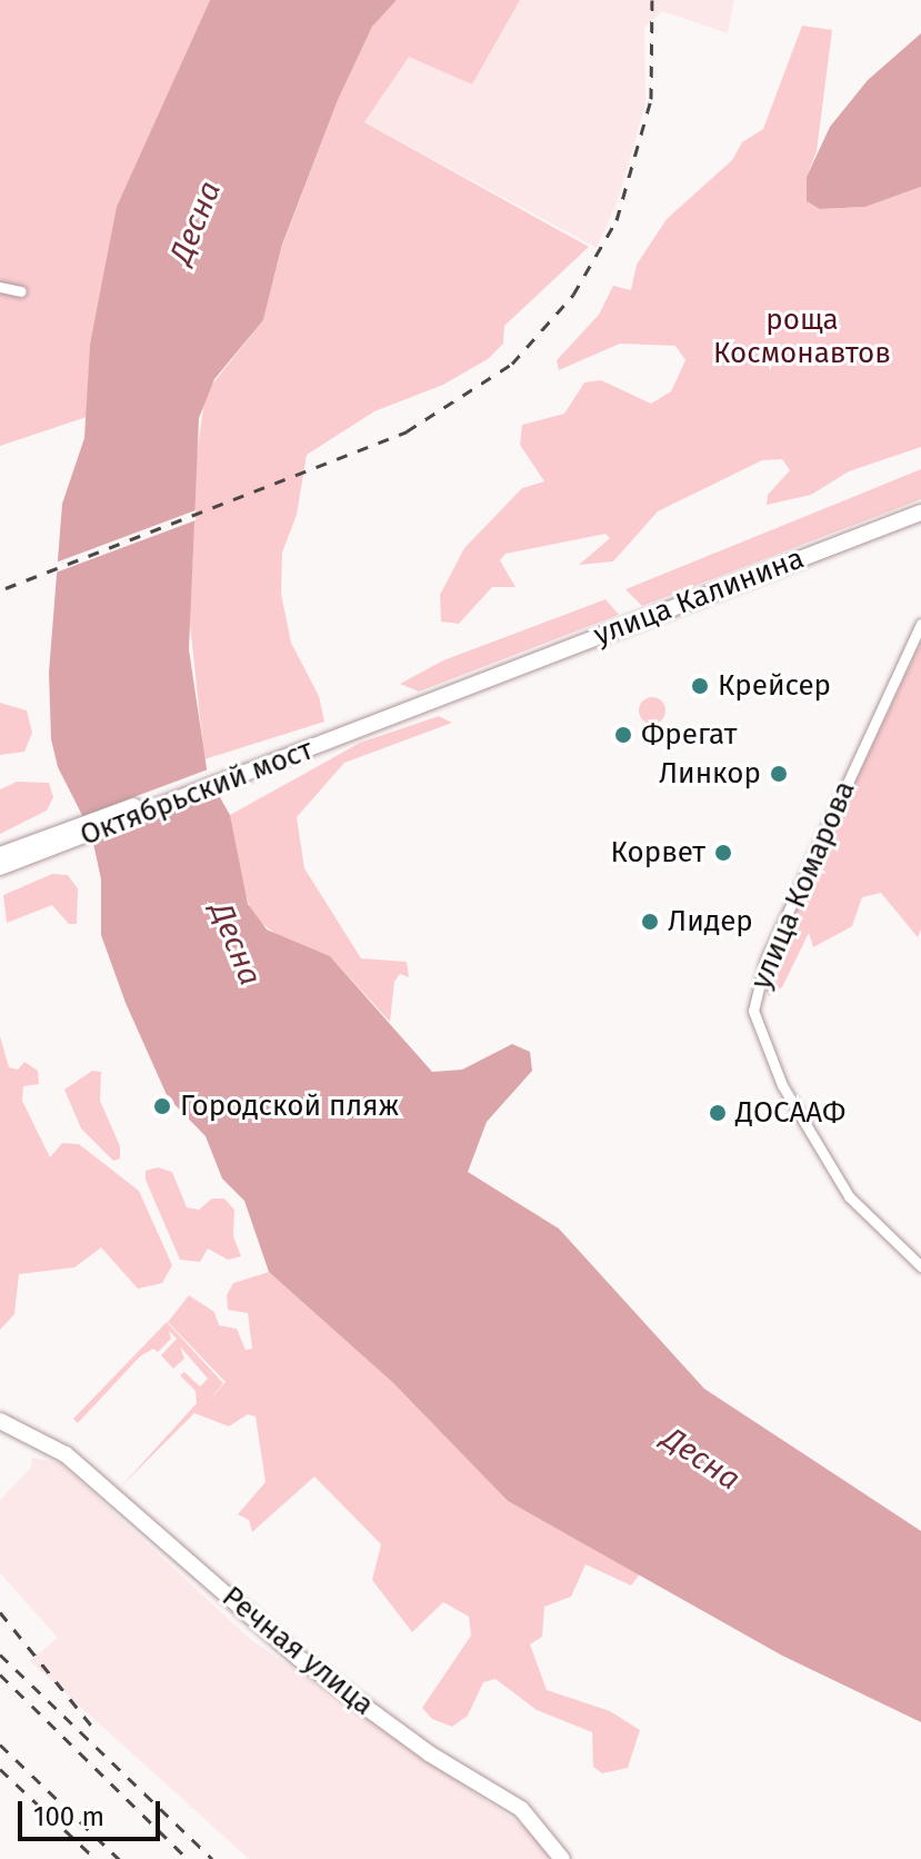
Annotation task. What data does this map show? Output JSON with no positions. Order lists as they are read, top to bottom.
{
  "streets": {
    "main road": ["улица Калинина", "Октябрьский мост", "Речная улица"],
    "street": ["улица Комарова"]
  },
  "crossings": [
    ["улица Калинина", "Октябрьский мост"]
  ],
  "water": ["Десна"],
  "parks": ["роща Космонавтов"],
  "places": [
    "Крейсер",
    "Фрегат",
    "Линкор",
    "Корвет",
    "Лидер",
    "Городской пляж",
    "ДОСААФ"
  ],
  "scale_bar": "100 m"
}
